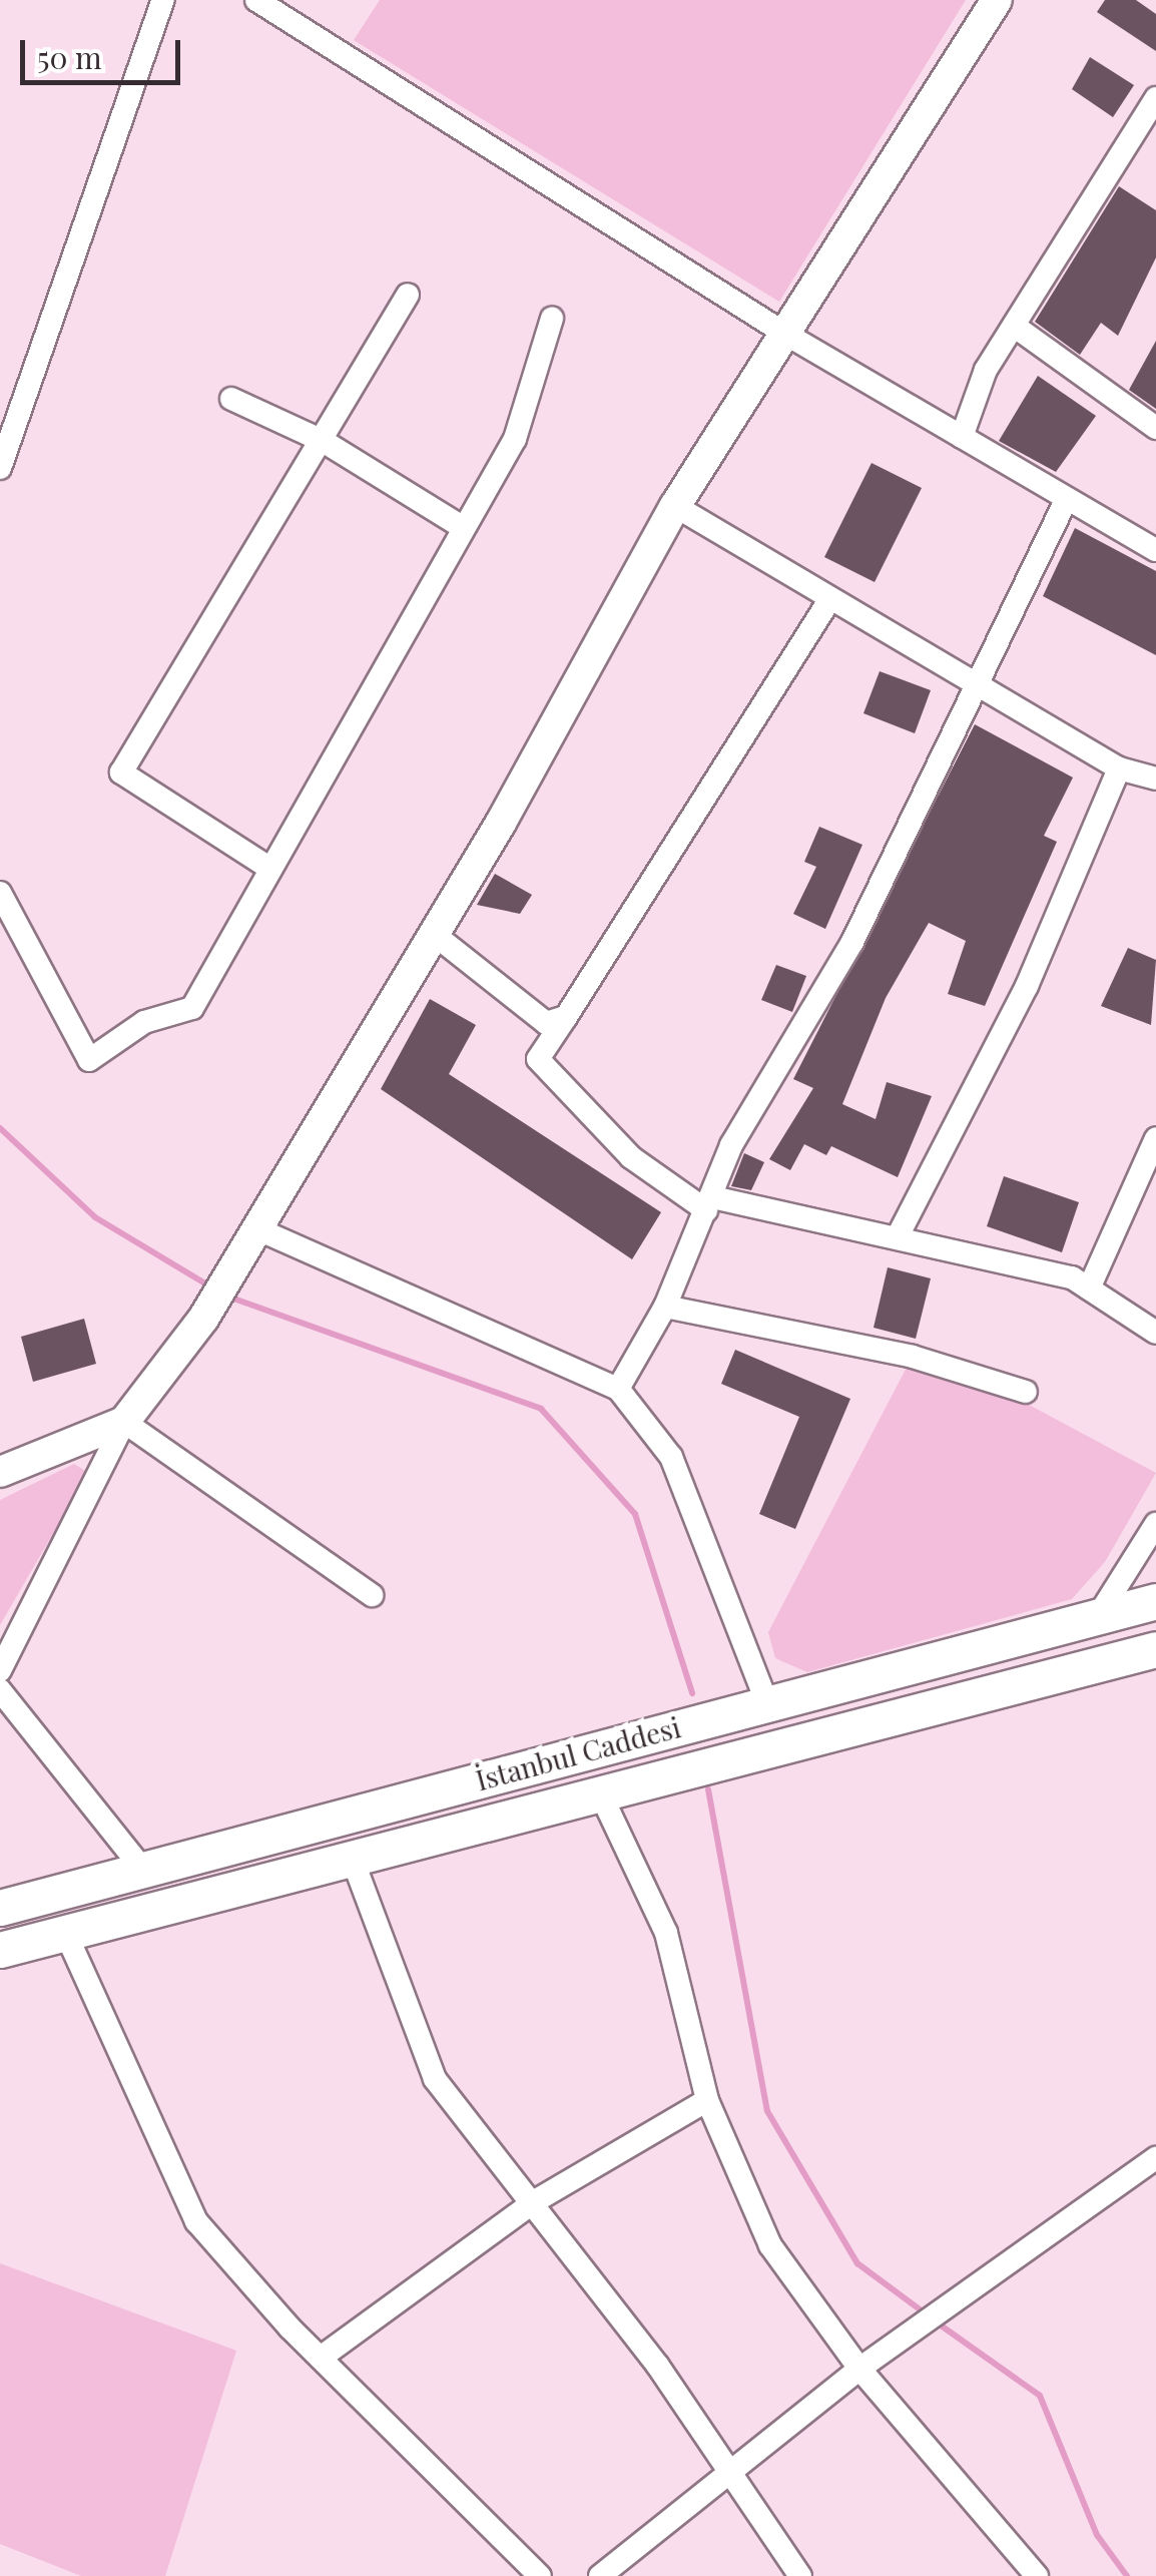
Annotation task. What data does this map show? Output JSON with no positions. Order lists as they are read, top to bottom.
{
  "streets": {
    "main road": ["İstanbul Caddesi"]
  },
  "scale_bar": "50 m"
}
